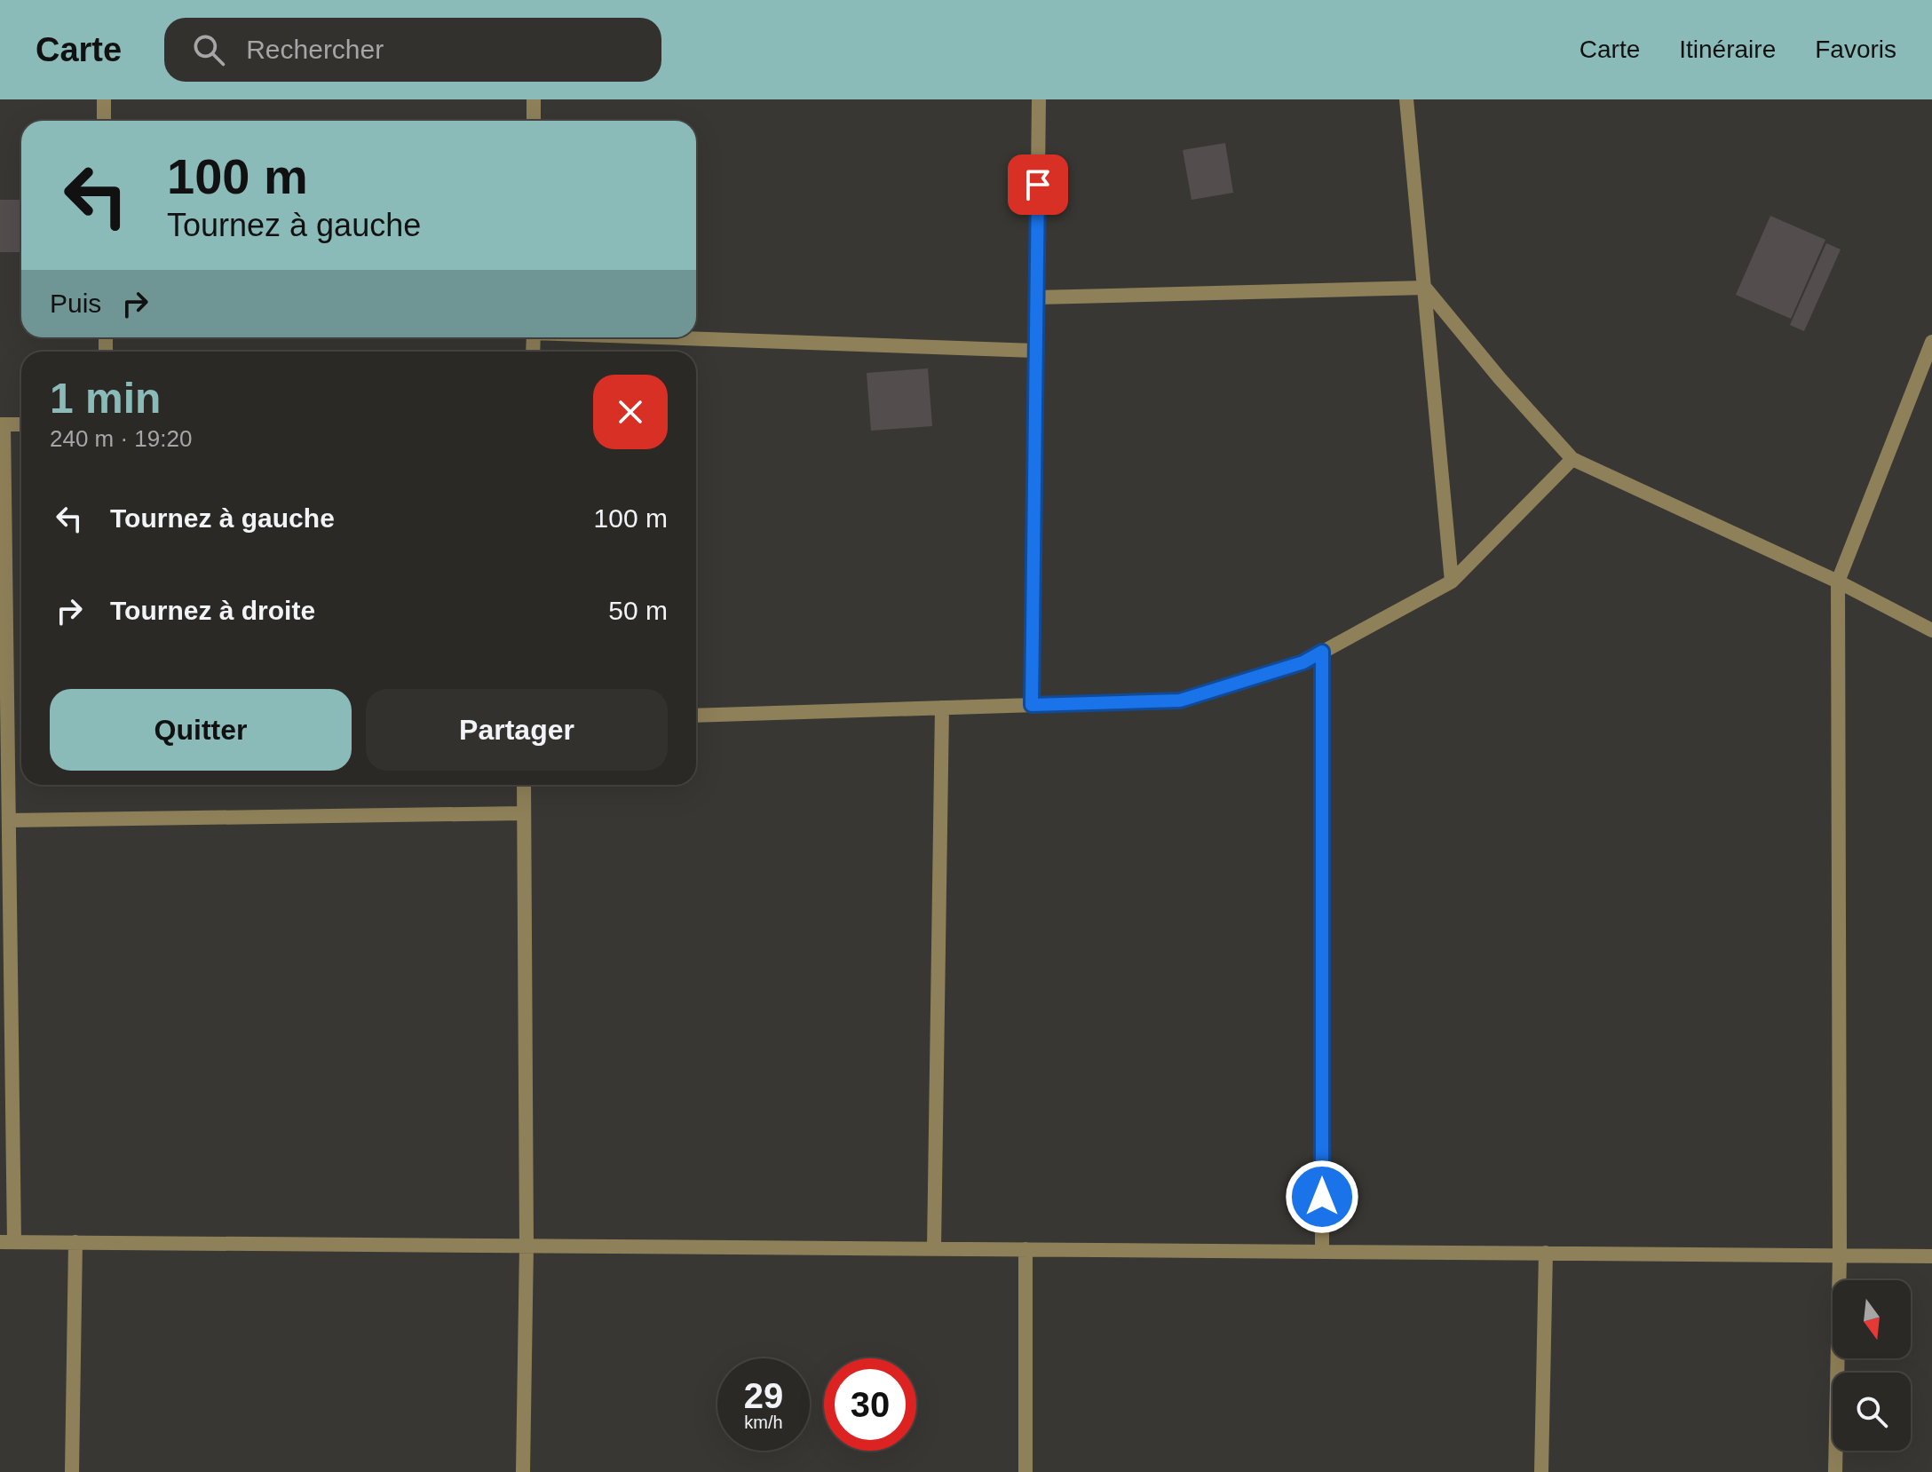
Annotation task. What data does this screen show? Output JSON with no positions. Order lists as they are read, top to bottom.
{
  "north": "bottom",
  "page": {
    "header": "Carte",
    "search": "Rechercher",
    "nav": ["Carte", "Itinéraire", "Favoris"],
    "turn": ["100 m", "Tournez à gauche"],
    "then": "Puis",
    "heading": ["1 min", "240 m · 19:20"],
    "list": [
      {
        "name": "Tournez à gauche",
        "value": "100 m"
      },
      {
        "name": "Tournez à droite",
        "value": "50 m"
      }
    ],
    "buttons": ["Quitter", "Partager"],
    "speed": "29 km/h",
    "limit": "30"
  }
}
